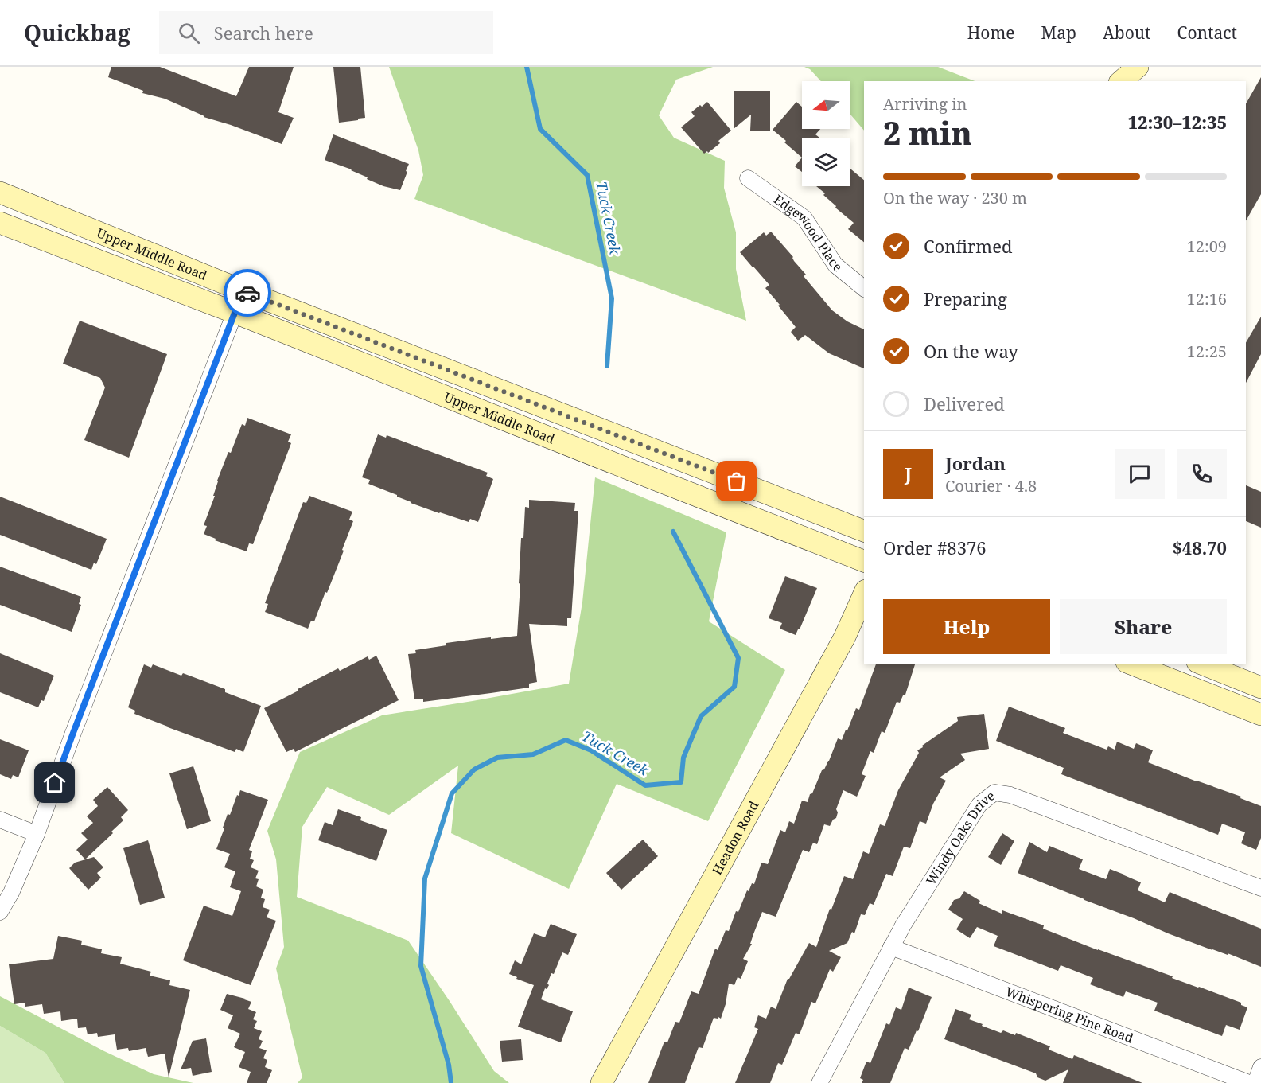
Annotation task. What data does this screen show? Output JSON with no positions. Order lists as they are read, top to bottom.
{
  "streets": {
    "main road": ["Upper Middle Road", "Headon Road"],
    "street": ["Edgewood Place", "Windy Oaks Drive", "Whispering Pine Road"]
  },
  "crossings": [
    ["Windy Oaks Drive", "Whispering Pine Road"]
  ],
  "water": ["Tuck Creek"],
  "north": "left",
  "page": {
    "header": "Quickbag",
    "search": "Search here",
    "nav": [
      "Home",
      "Map",
      "About",
      "Contact"
    ],
    "heading": ["2 min", "Arriving in", "12:30–12:35"],
    "panel": [
      "Jordan",
      "Courier · 4.8",
      "Order #8376",
      "$48.70"
    ],
    "bar": "On the way · 230 m",
    "list": [
      ["Confirmed", "12:09"],
      ["Preparing", "12:16"],
      ["On the way", "12:25"],
      "Delivered"
    ],
    "round": "J",
    "buttons": ["Help", "Share"]
  }
}
